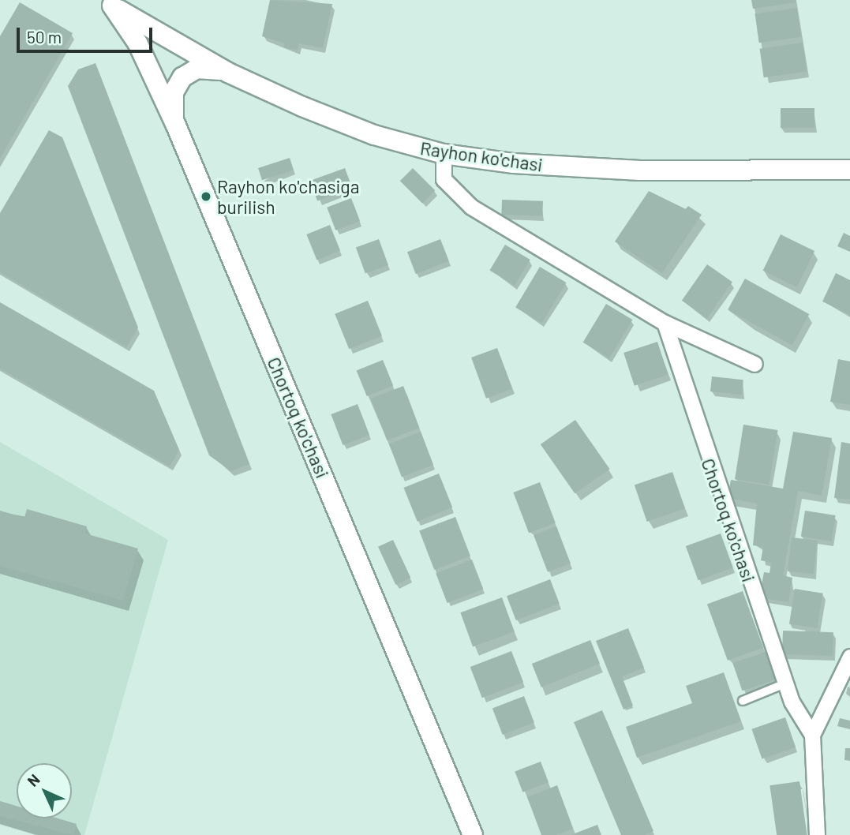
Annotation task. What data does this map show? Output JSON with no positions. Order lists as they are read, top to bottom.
{
  "streets": {
    "street": ["Rayhon ko'chasi", "Chortoq ko'chasi"]
  },
  "crossings": [
    ["Rayhon ko'chasi", "Chortoq ko'chasi"]
  ],
  "places": ["Rayhon ko'chasiga burilish"],
  "scale_bar": "50 m",
  "north": "top left"
}
